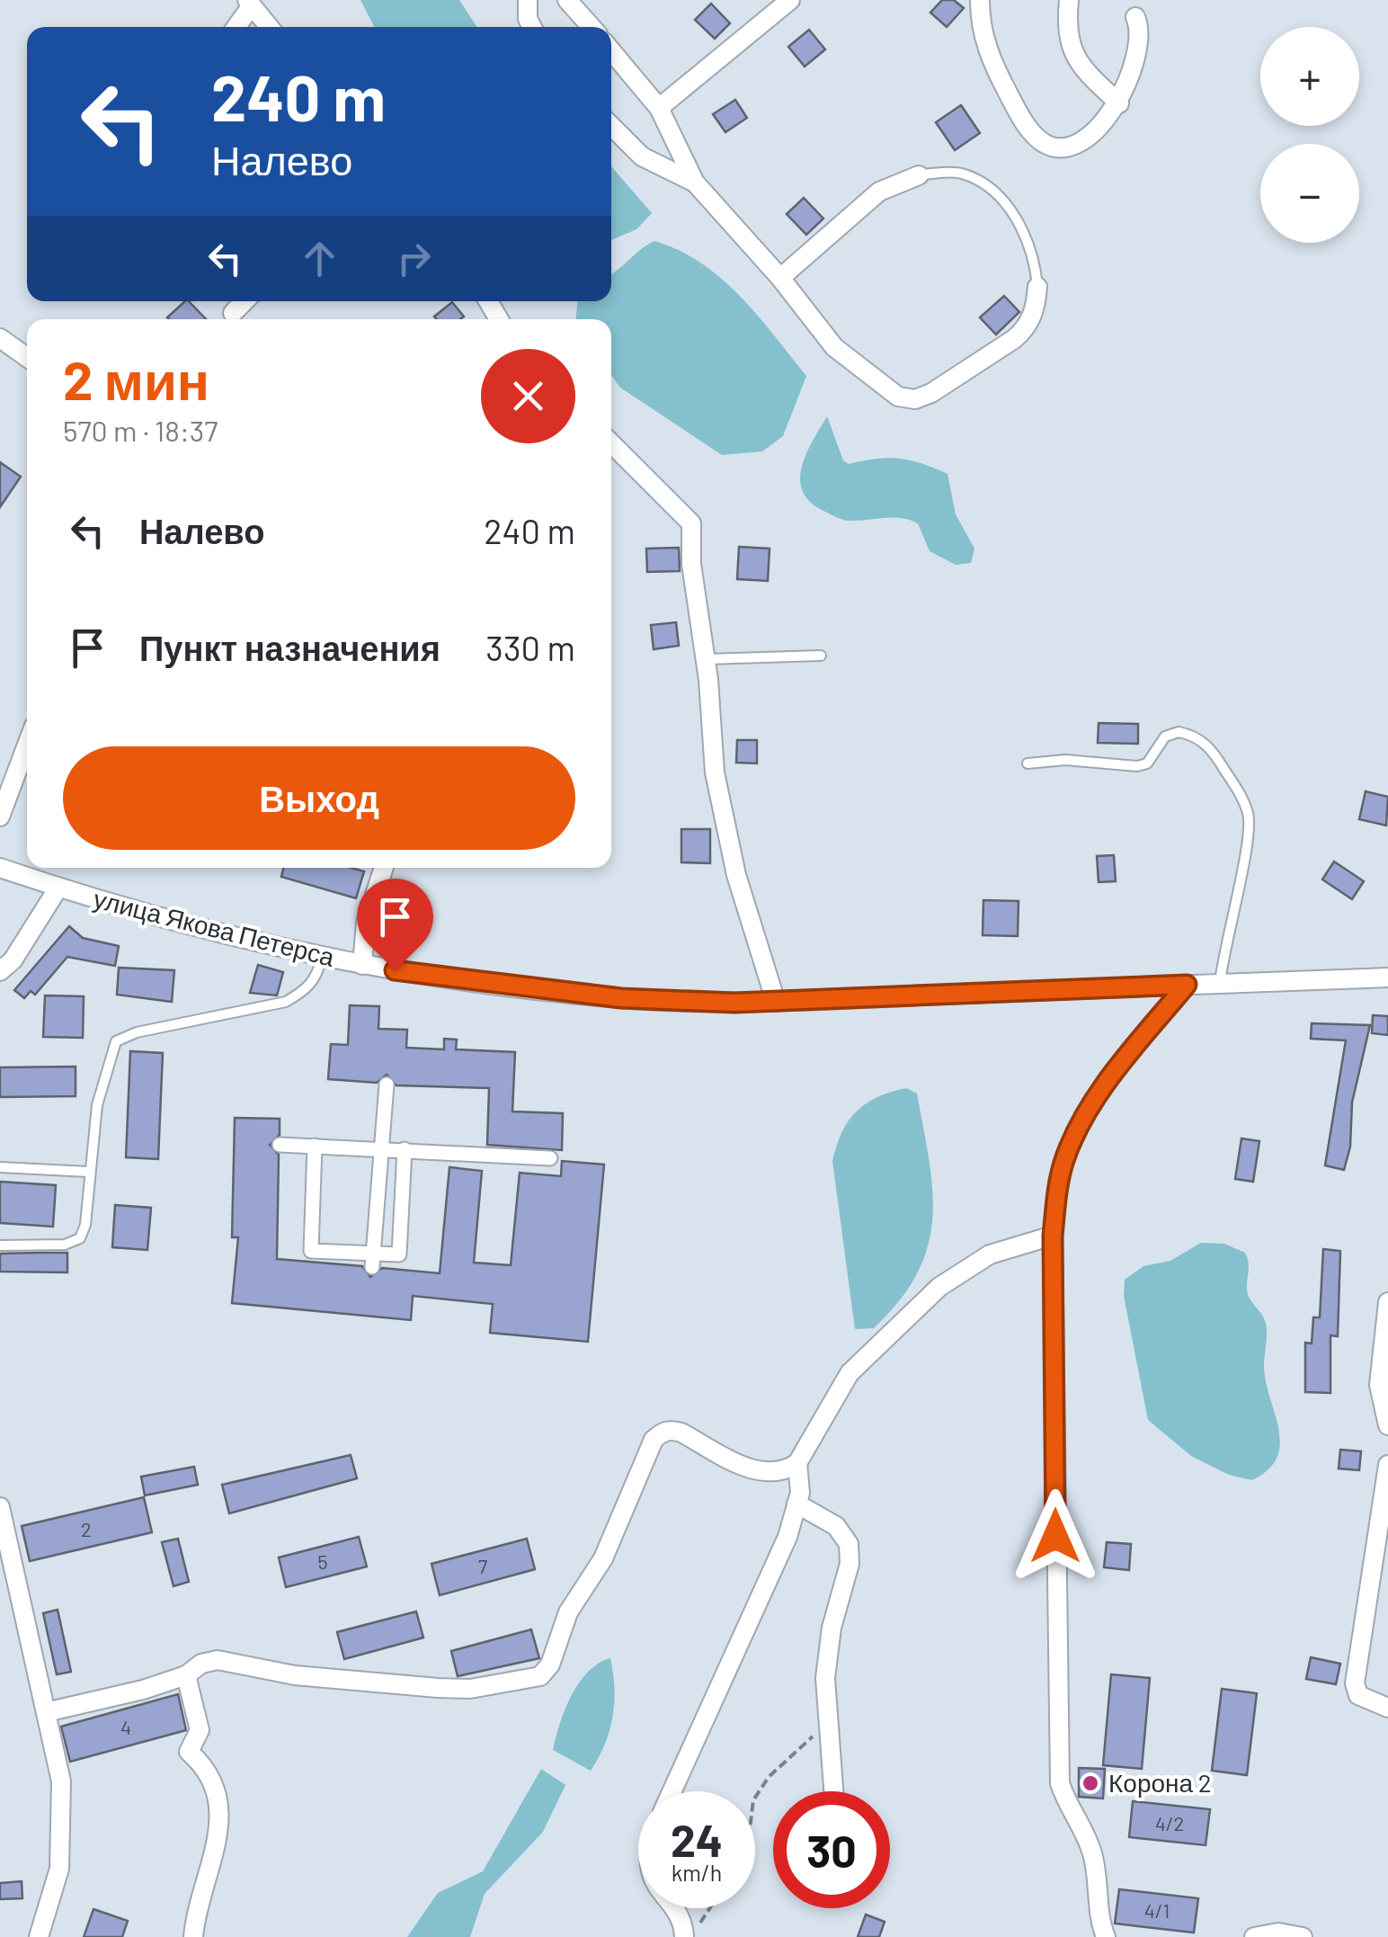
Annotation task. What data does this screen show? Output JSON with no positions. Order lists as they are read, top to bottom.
{
  "streets": {
    "street": ["улица Якова Петерса"]
  },
  "places": ["Корона 2"],
  "house_numbers": [
    "2",
    "5",
    "7",
    "4",
    "4/2",
    "4/1"
  ],
  "page": {
    "map_buttons": ["+", "−"],
    "turn": ["240 m", "Налево"],
    "heading": ["2 мин", "570 m · 18:37"],
    "list": [
      {
        "name": "Налево",
        "value": "240 m"
      },
      {
        "name": "Пункт назначения",
        "value": "330 m"
      }
    ],
    "buttons": "Выход",
    "speed": "24 km/h",
    "limit": "30"
  }
}
